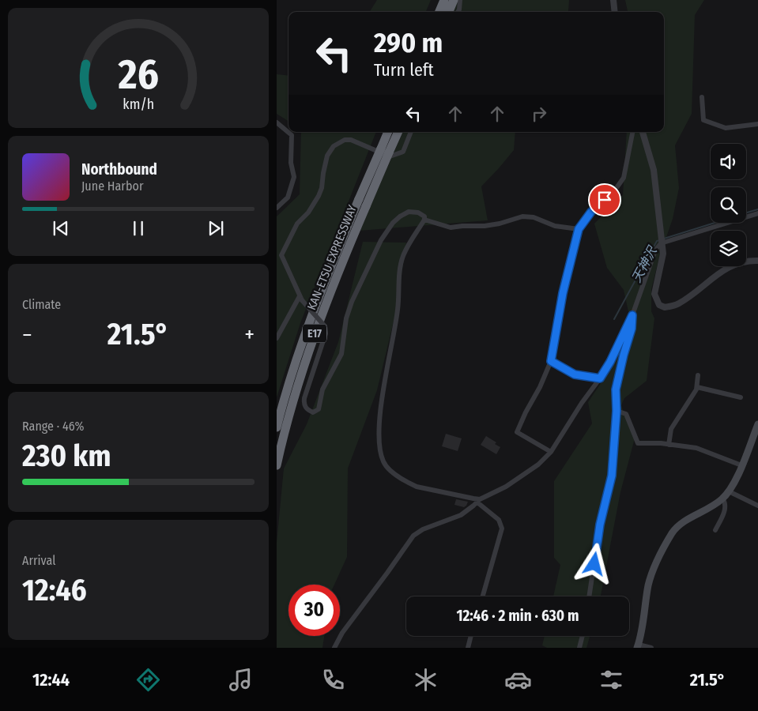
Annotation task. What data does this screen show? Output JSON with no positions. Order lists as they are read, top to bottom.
{
  "streets": {
    "highway": ["KAN-ETSU EXPRESSWAY", "E17"]
  },
  "water": ["天神沢"],
  "page": {
    "turn": ["290 m", "Turn left"],
    "song": ["Northbound", "June Harbor"],
    "tile": [
      "Climate",
      ["Range · 46%", "230 km"],
      ["Arrival", "12:46"]
    ],
    "heat": ["−", "21.5°", "+"],
    "limit": "30",
    "trip": "12:46 · 2 min · 630 m",
    "tabs": ["12:44", "21.5°"],
    "gauge": ["26", "km/h"]
  }
}
